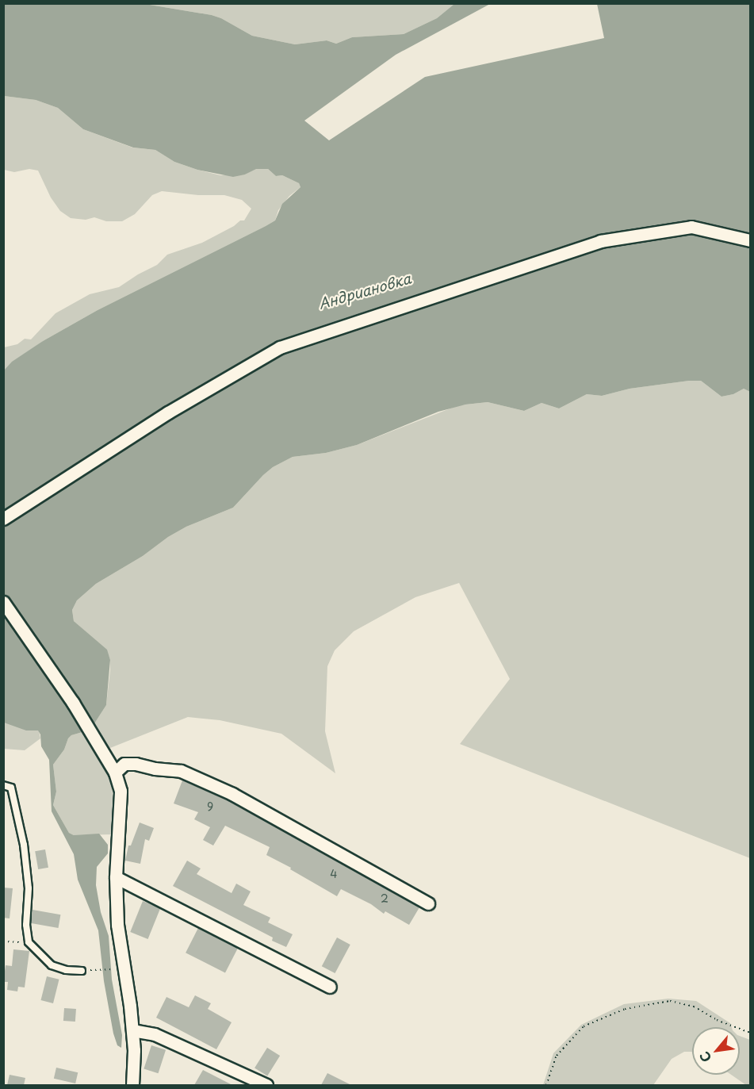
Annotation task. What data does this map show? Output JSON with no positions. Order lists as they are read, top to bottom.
{
  "water": ["Андриановка"],
  "house_numbers": ["9", "4", "2"],
  "north": "bottom left"
}
